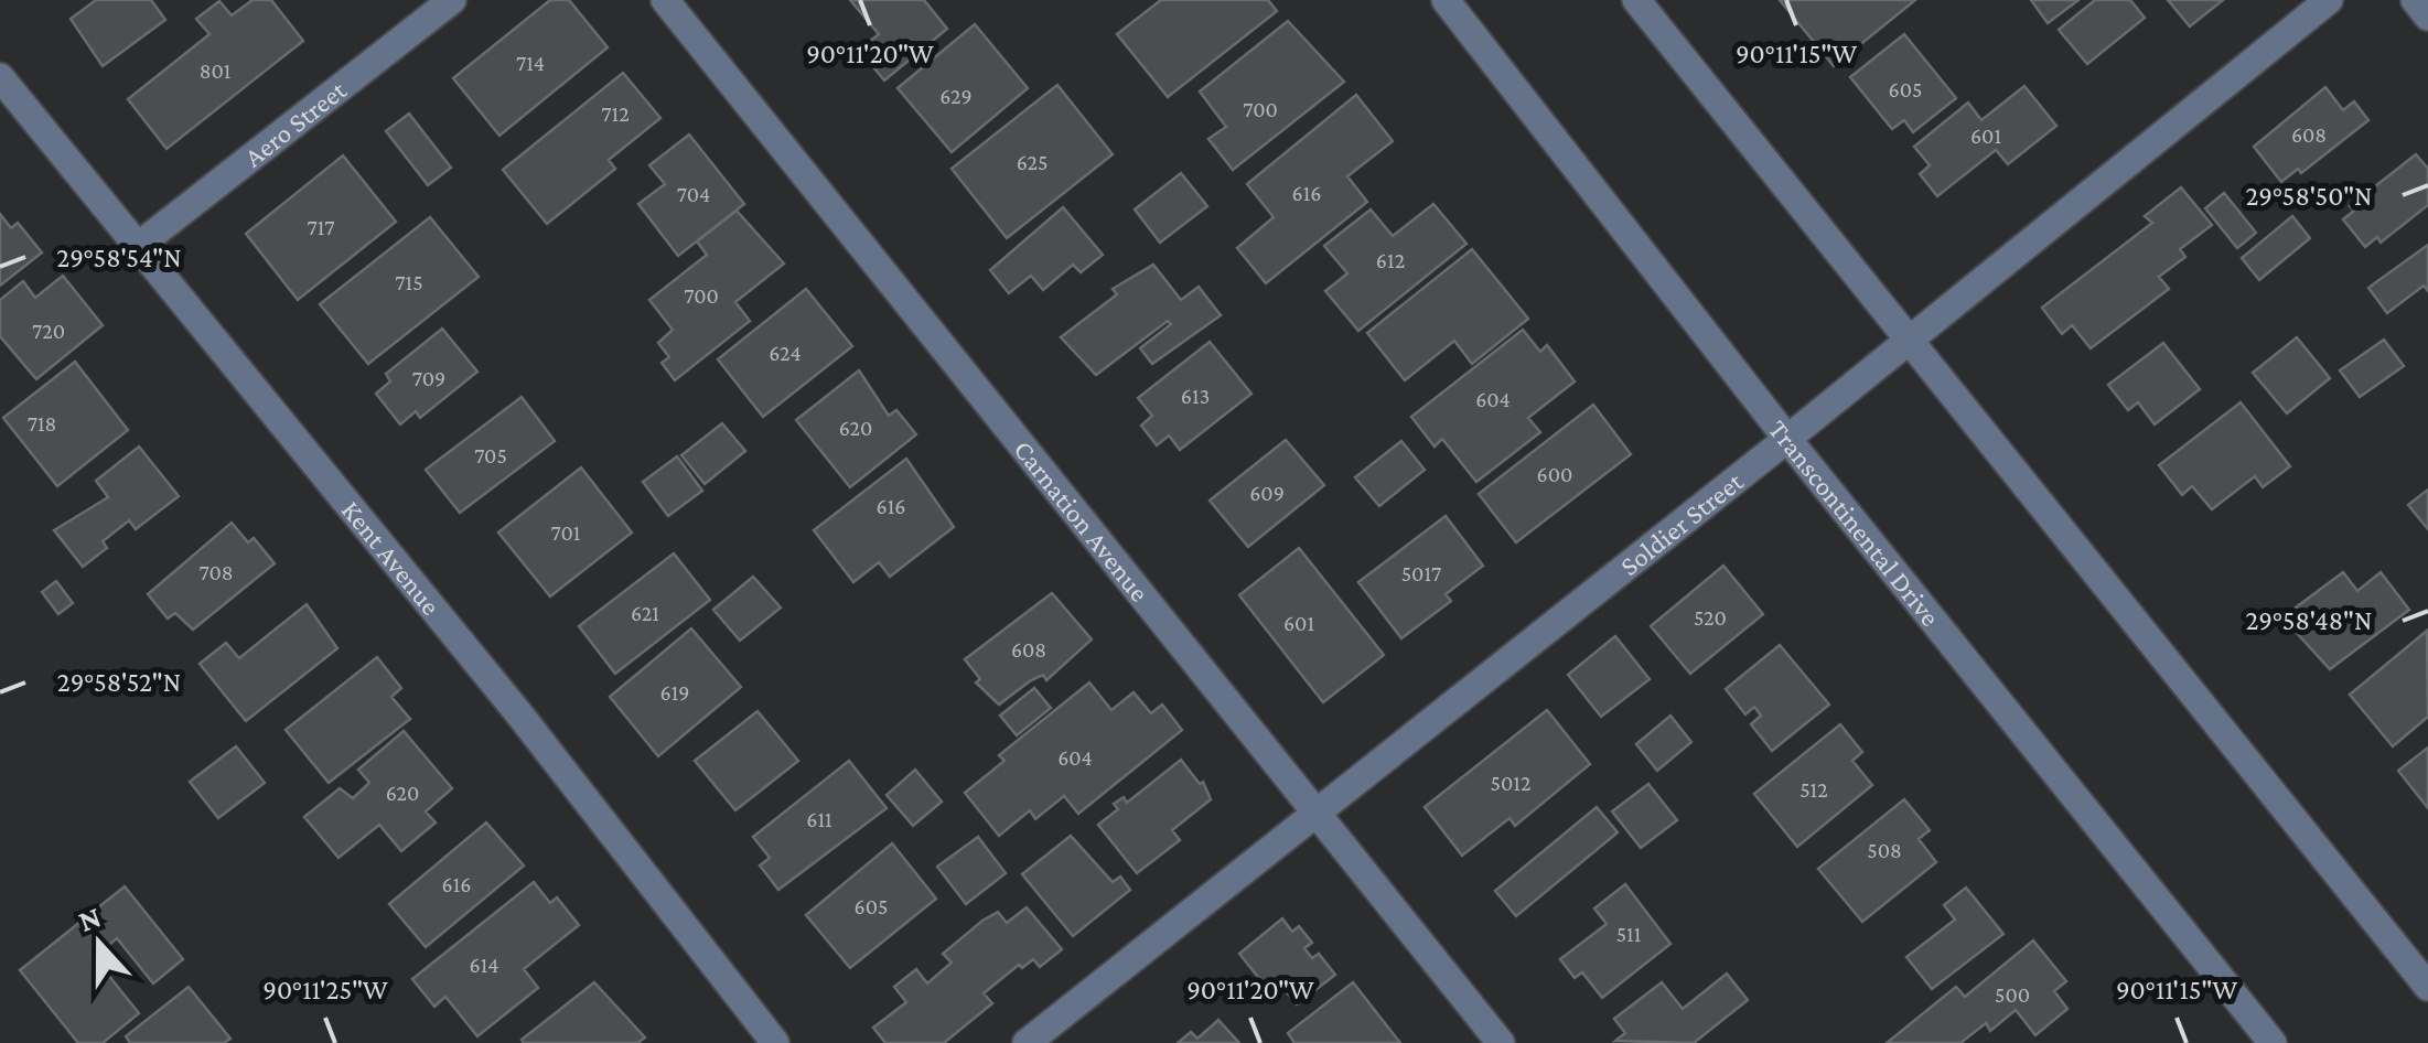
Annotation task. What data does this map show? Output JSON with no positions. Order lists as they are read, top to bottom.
{
  "streets": {
    "street": [
      "Aero Street",
      "Carnation Avenue",
      "Soldier Street",
      "Transcontinental Drive",
      "Kent Avenue"
    ]
  },
  "crossings": [
    ["Aero Street", "Kent Avenue"],
    ["Carnation Avenue", "Soldier Street"],
    ["Soldier Street", "Transcontinental Drive"]
  ],
  "house_numbers": [
    "714",
    "801",
    "605",
    "629",
    "700",
    "712",
    "608",
    "601",
    "625",
    "616",
    "704",
    "717",
    "612",
    "715",
    "700",
    "720",
    "624",
    "709",
    "613",
    "604",
    "718",
    "620",
    "705",
    "600",
    "609",
    "616",
    "701",
    "708",
    "5017",
    "621",
    "520",
    "601",
    "608",
    "619",
    "604",
    "5012",
    "512",
    "620",
    "611",
    "508",
    "616",
    "605",
    "511",
    "614",
    "500"
  ],
  "north": "top",
  "coordinates": [
    "90°11'20\"W",
    "90°11'15\"W",
    "29°58'50\"N",
    "29°58'54\"N",
    "29°58'48\"N",
    "29°58'52\"N",
    "90°11'25\"W"
  ]
}
